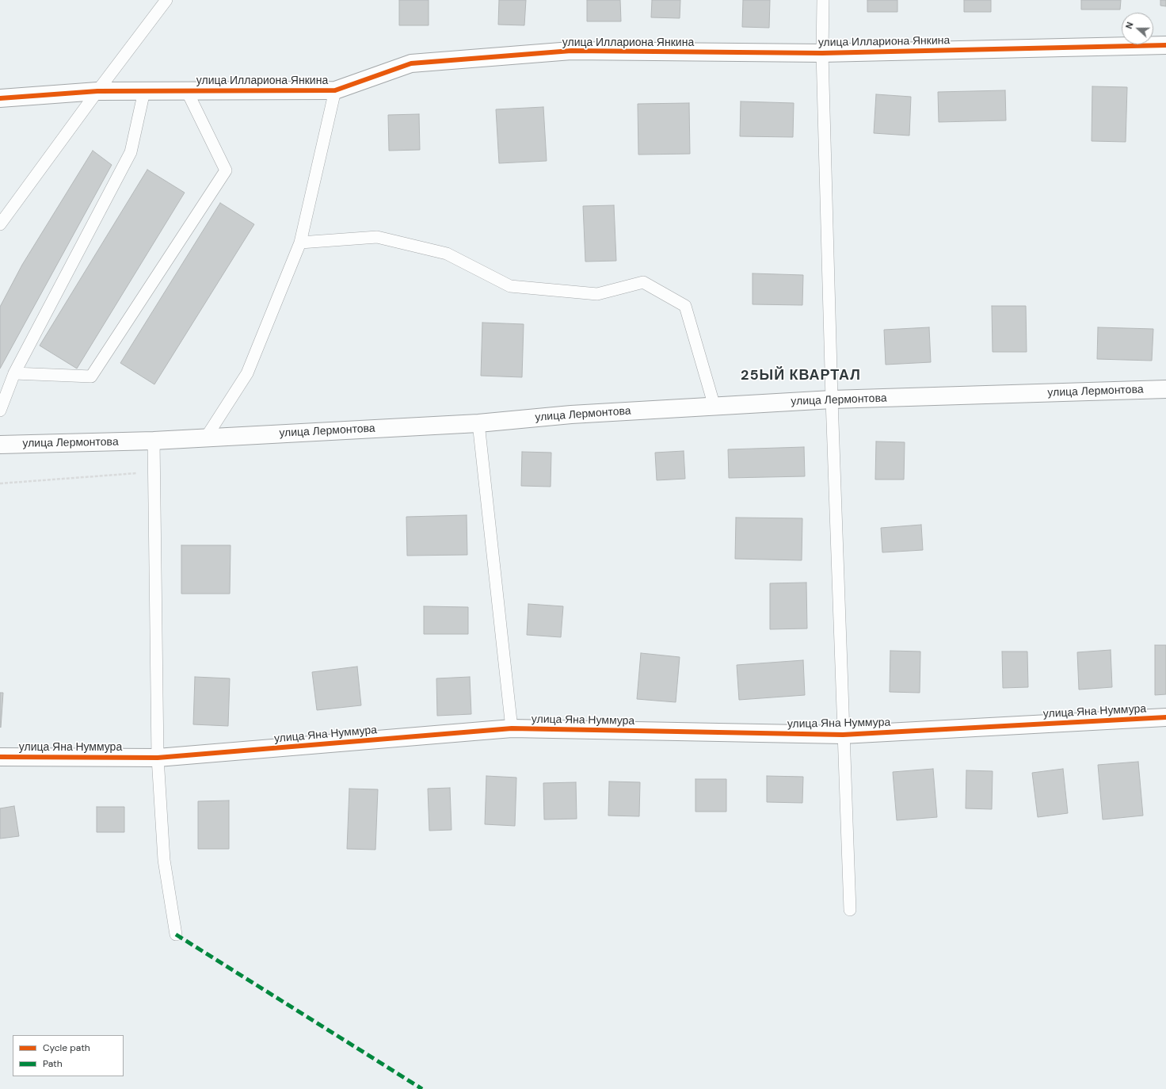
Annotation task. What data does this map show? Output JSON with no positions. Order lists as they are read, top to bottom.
{
  "streets": {
    "street": ["улица Иллариона Янкина", "улица Лермонтова", "улица Яна Нуммура"]
  },
  "districts": ["25ЫЙ КВАРТАЛ"],
  "legend": ["Cycle path", "Path"],
  "north": "left"
}
